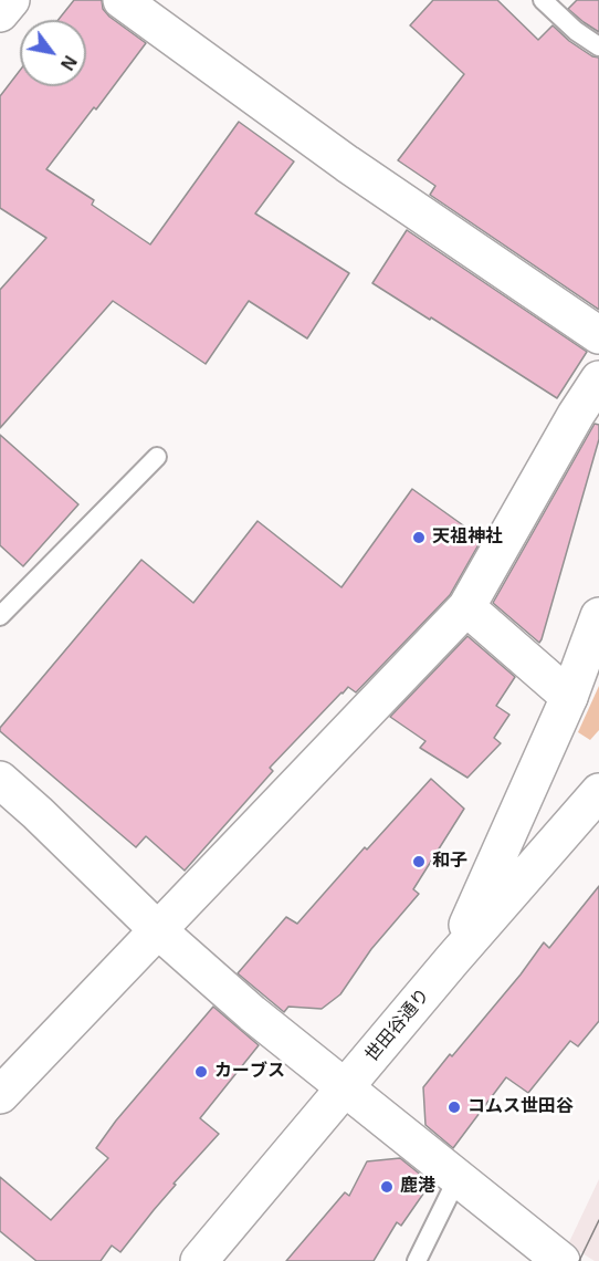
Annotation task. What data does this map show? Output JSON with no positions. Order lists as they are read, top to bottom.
{
  "streets": {
    "street": ["世田谷通り"]
  },
  "places": [
    "天祖神社",
    "和子",
    "カーブス",
    "コムス世田谷",
    "鹿港"
  ],
  "north": "bottom right"
}
